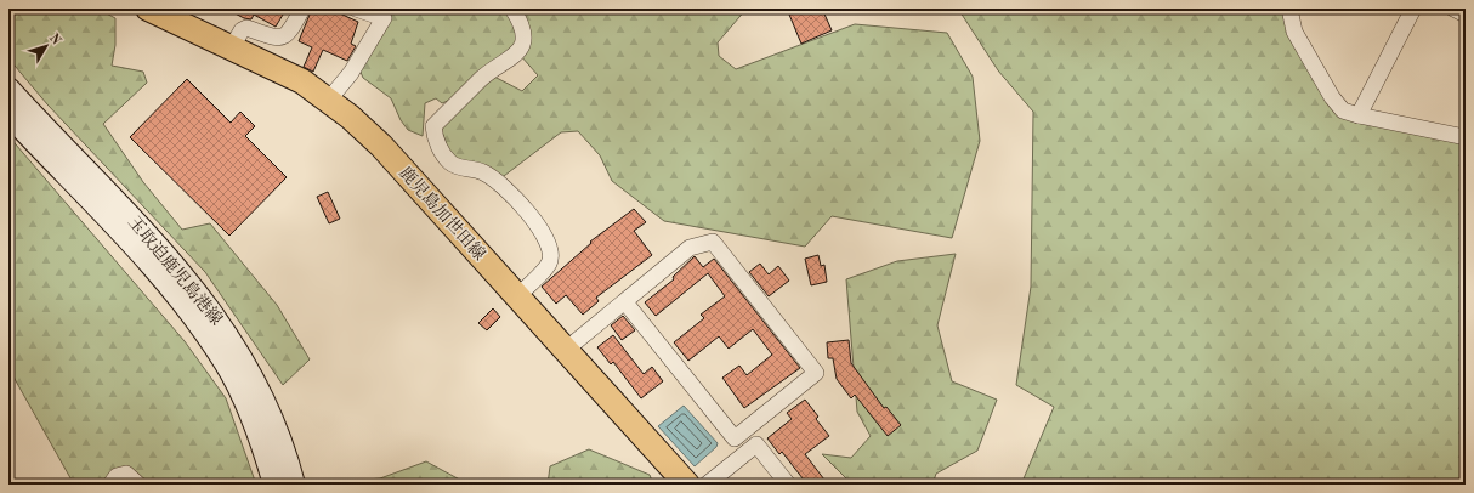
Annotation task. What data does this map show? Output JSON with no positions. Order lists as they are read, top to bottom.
{
  "streets": {
    "main road": ["鹿児島加世田線", "玉取迫鹿児島港線"]
  },
  "north": "top right"
}
